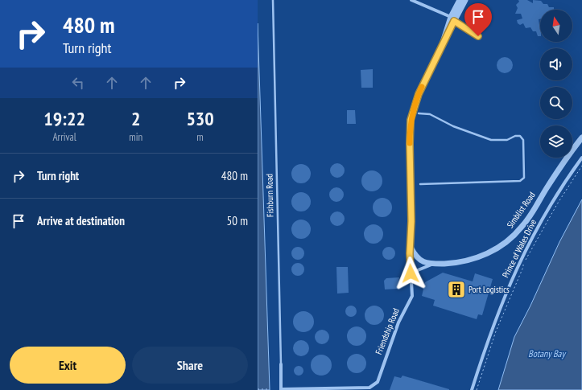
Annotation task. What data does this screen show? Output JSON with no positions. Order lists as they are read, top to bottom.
{
  "streets": {
    "street": [
      "Fishburn Road",
      "Simblist Road",
      "Prince of Wales Drive",
      "Friendship Road"
    ]
  },
  "crossings": [
    ["Fishburn Road", "Friendship Road"],
    ["Simblist Road", "Friendship Road"]
  ],
  "water": ["Botany Bay"],
  "places": {
    "building": ["Port Logistics"]
  },
  "north": "top",
  "page": {
    "turn": ["480 m", "Turn right"],
    "eta": [
      "19:22",
      "Arrival",
      "2",
      "min",
      "530",
      "m"
    ],
    "list": [
      {
        "name": "Turn right",
        "value": "480 m"
      },
      {
        "name": "Arrive at destination",
        "value": "50 m"
      }
    ],
    "buttons": ["Exit", "Share"]
  }
}
